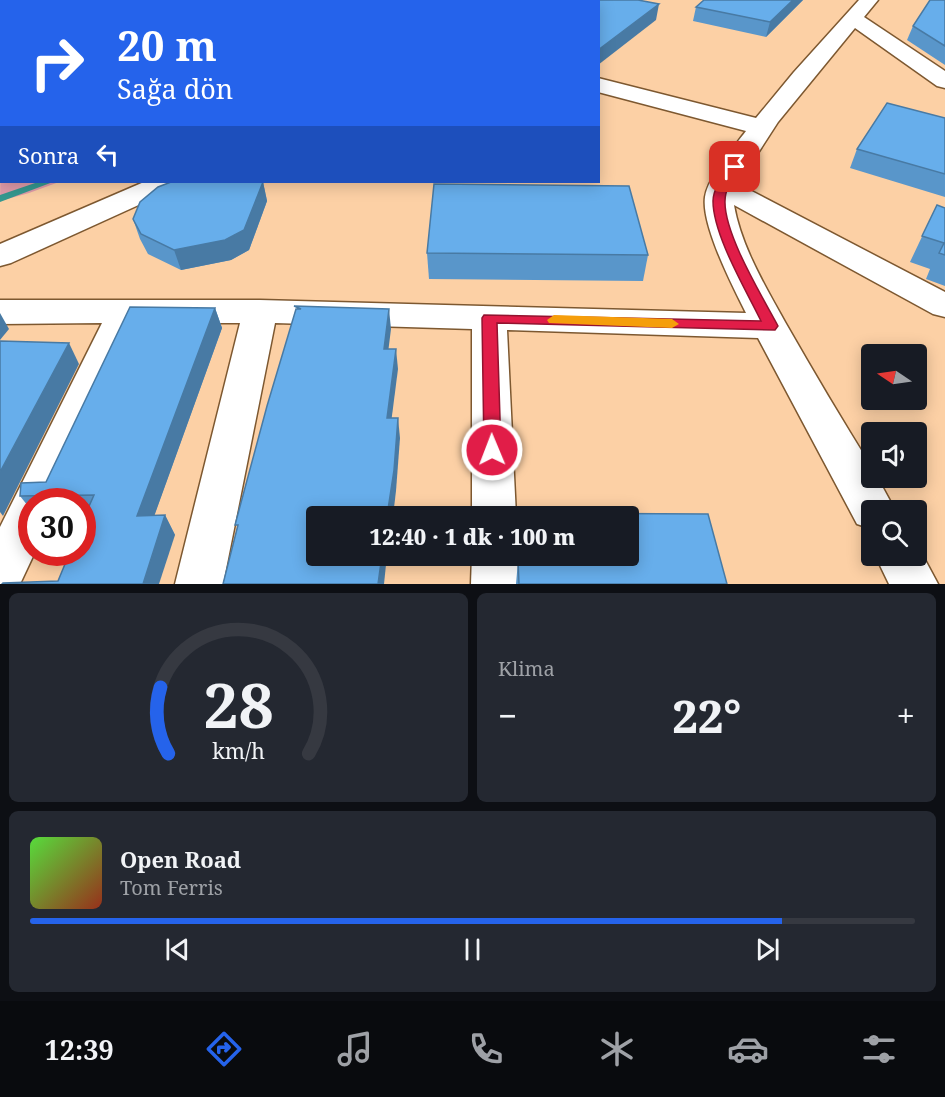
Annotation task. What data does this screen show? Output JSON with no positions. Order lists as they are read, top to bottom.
{
  "north": "left",
  "page": {
    "turn": ["20 m", "Sağa dön"],
    "then": "Sonra",
    "limit": "30",
    "trip": "12:40 · 1 dk · 100 m",
    "tile": "Klima",
    "heat": ["−", "22°", "+"],
    "song": ["Open Road", "Tom Ferris"],
    "tabs": "12:39",
    "gauge": ["28", "km/h"]
  }
}
